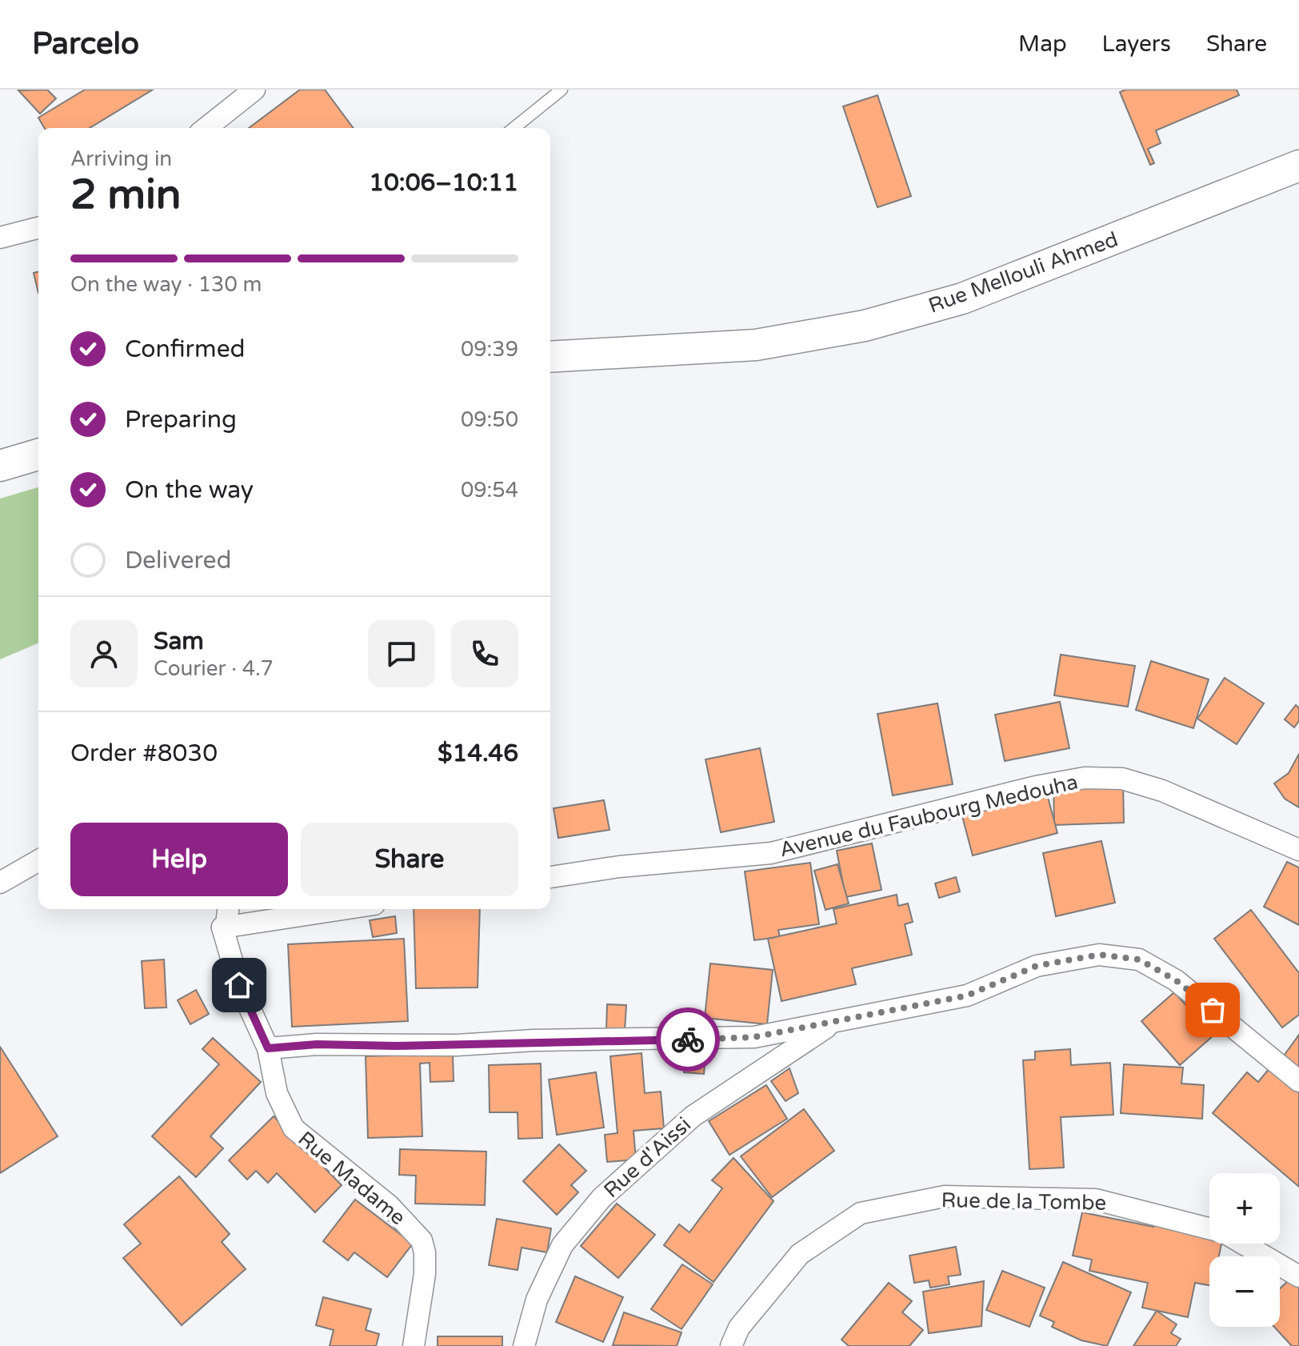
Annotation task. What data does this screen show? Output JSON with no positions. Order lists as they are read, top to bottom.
{
  "streets": {
    "street": [
      "Rue Mellouli Ahmed",
      "Avenue du Faubourg Medouha",
      "Rue d'Aissi",
      "Rue Madame",
      "Rue de la Tombe"
    ]
  },
  "page": {
    "header": "Parcelo",
    "nav": ["Map", "Layers", "Share"],
    "heading": ["2 min", "Arriving in", "10:06–10:11"],
    "panel": [
      "Sam",
      "Courier · 4.7",
      "Order #8030",
      "$14.46"
    ],
    "bar": "On the way · 130 m",
    "list": [
      ["Confirmed", "09:39"],
      ["Preparing", "09:50"],
      ["On the way", "09:54"],
      "Delivered"
    ],
    "buttons": ["Help", "Share"],
    "map_buttons": ["+", "−"]
  }
}
